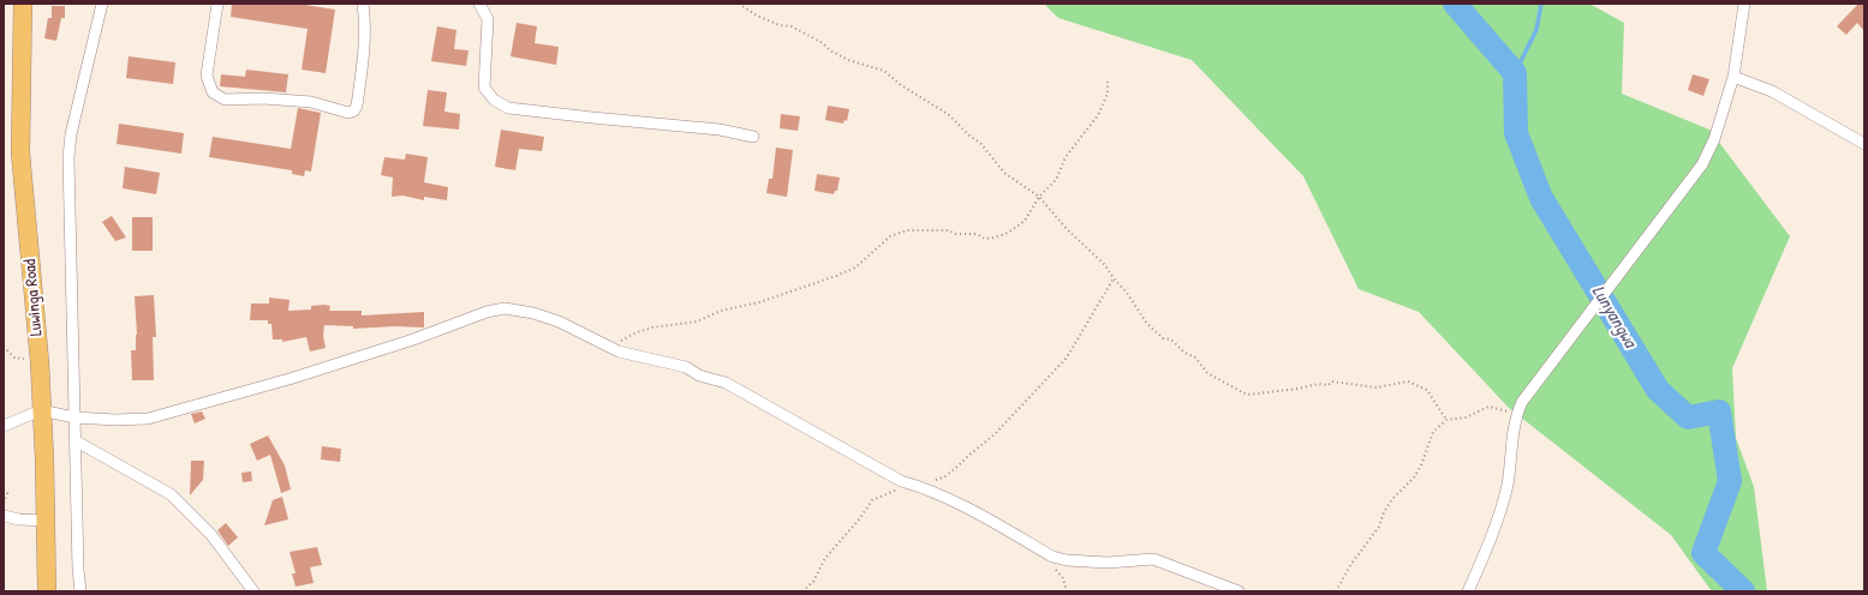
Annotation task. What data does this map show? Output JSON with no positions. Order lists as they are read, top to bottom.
{
  "streets": {
    "highway": ["Luwinga Road"]
  },
  "water": ["Lunyangwa"]
}
